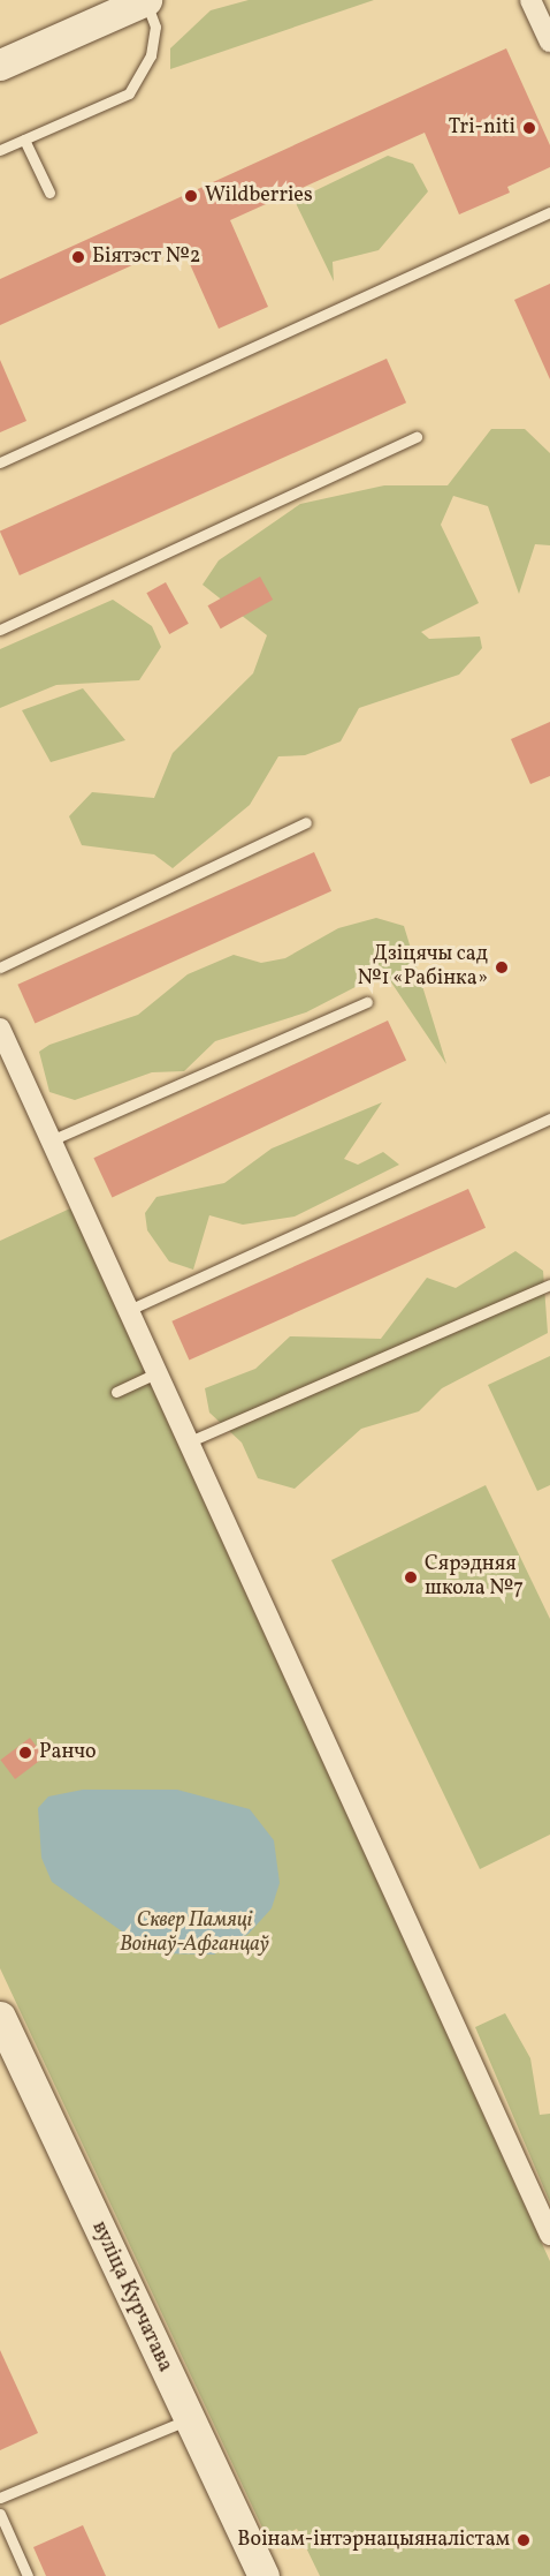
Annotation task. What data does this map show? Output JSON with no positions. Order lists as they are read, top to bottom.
{
  "streets": {
    "main road": ["вуліца Курчатава"]
  },
  "parks": ["Сквер Памяці Воінаў-Афганцаў"],
  "places": [
    "Tri-niti",
    "Wildberries",
    "Біятэст №2",
    "Дзіцячы сад №1 «Рабінка»",
    "Сярэдняя школа №7",
    "Ранчо",
    "Воінам-інтэрнацыяналістам"
  ]
}
